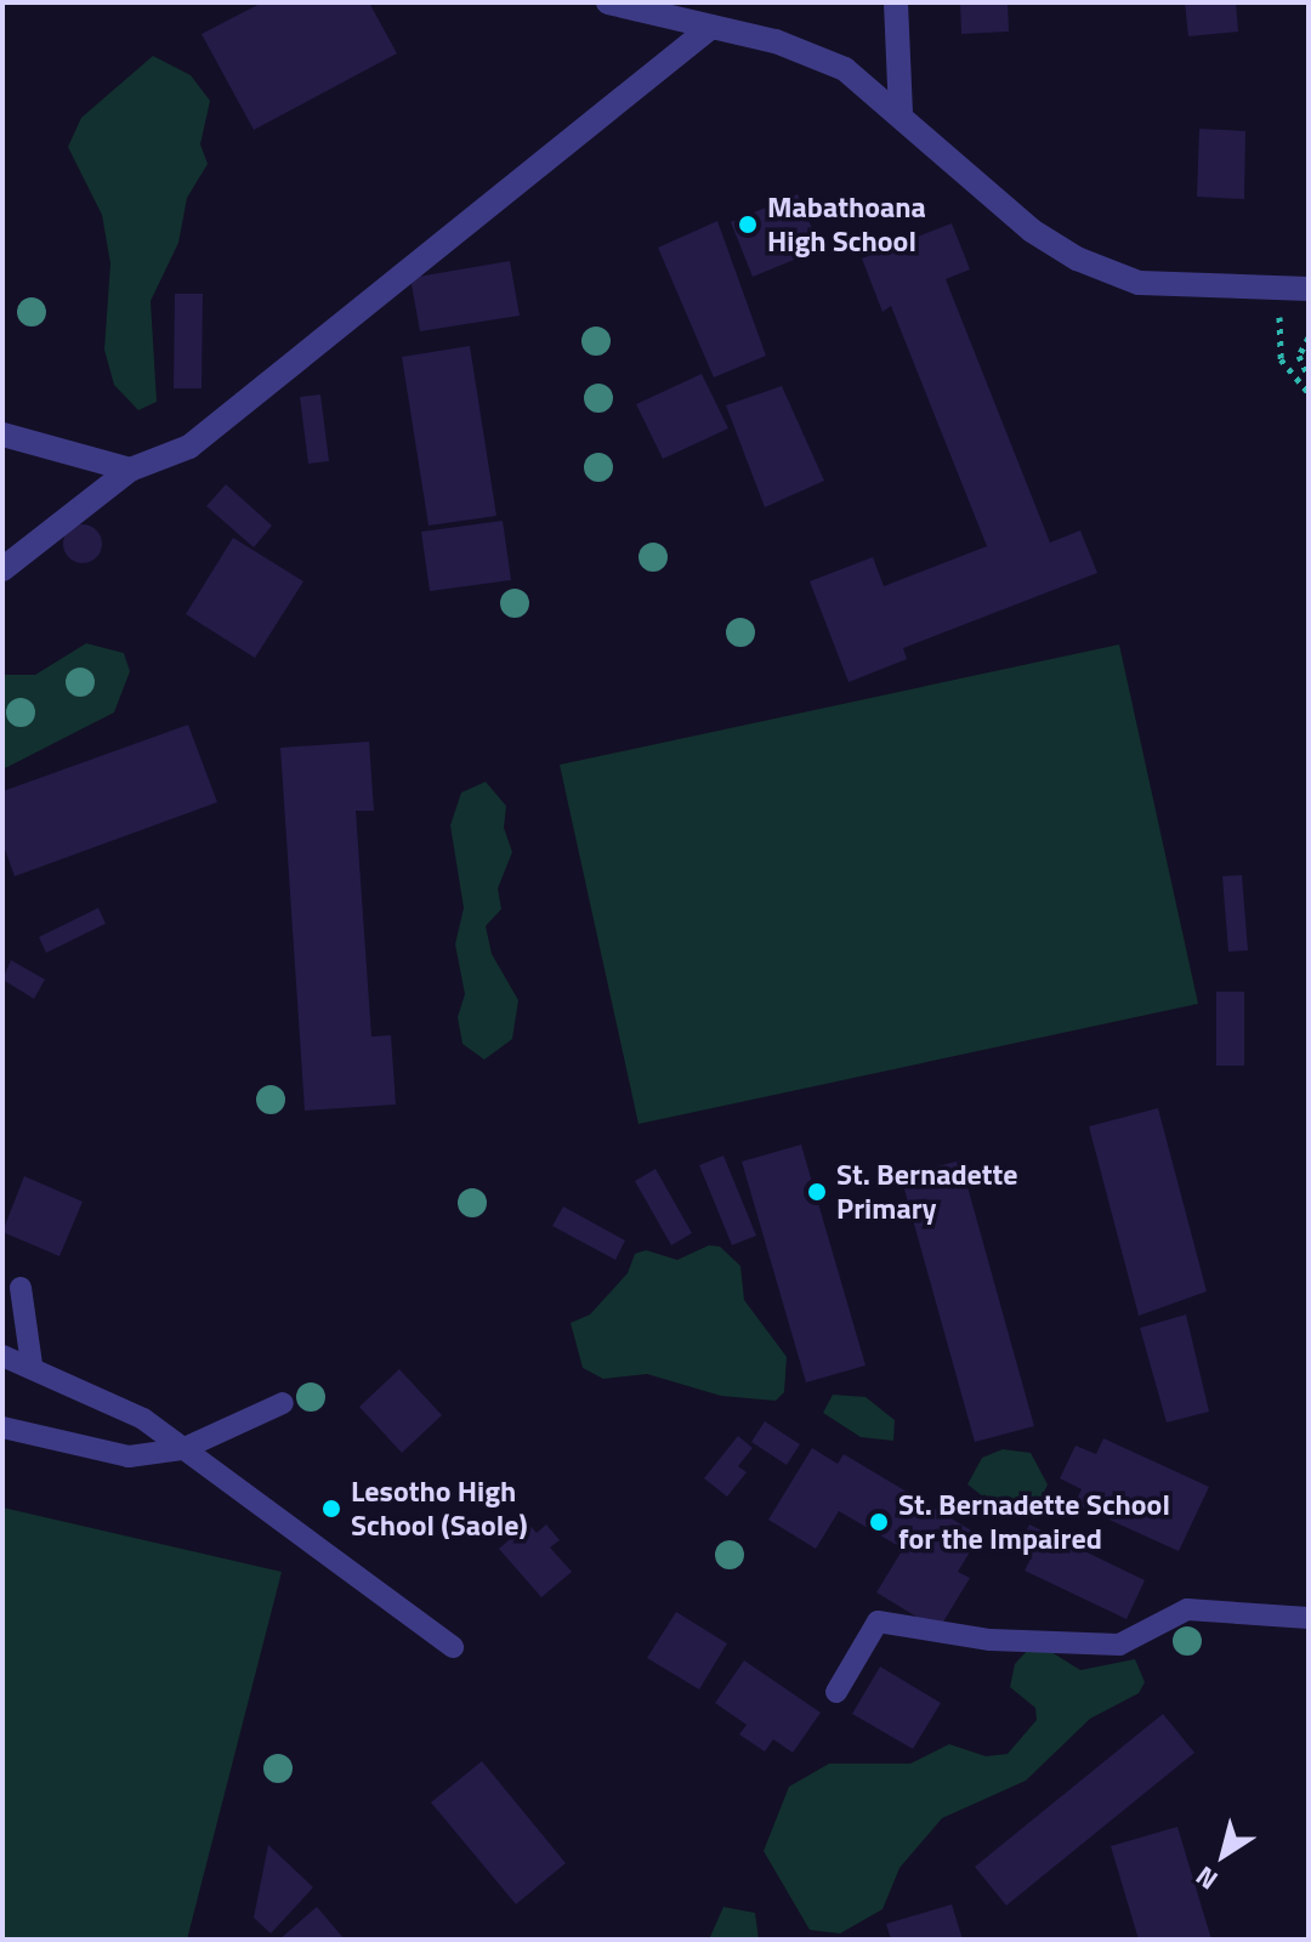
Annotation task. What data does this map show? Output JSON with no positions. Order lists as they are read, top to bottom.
{
  "places": [
    "Mabathoana High School",
    "St. Bernadette Primary",
    "Lesotho High School (Saole)",
    "St. Bernadette School for the Impaired"
  ],
  "north": "bottom left"
}
